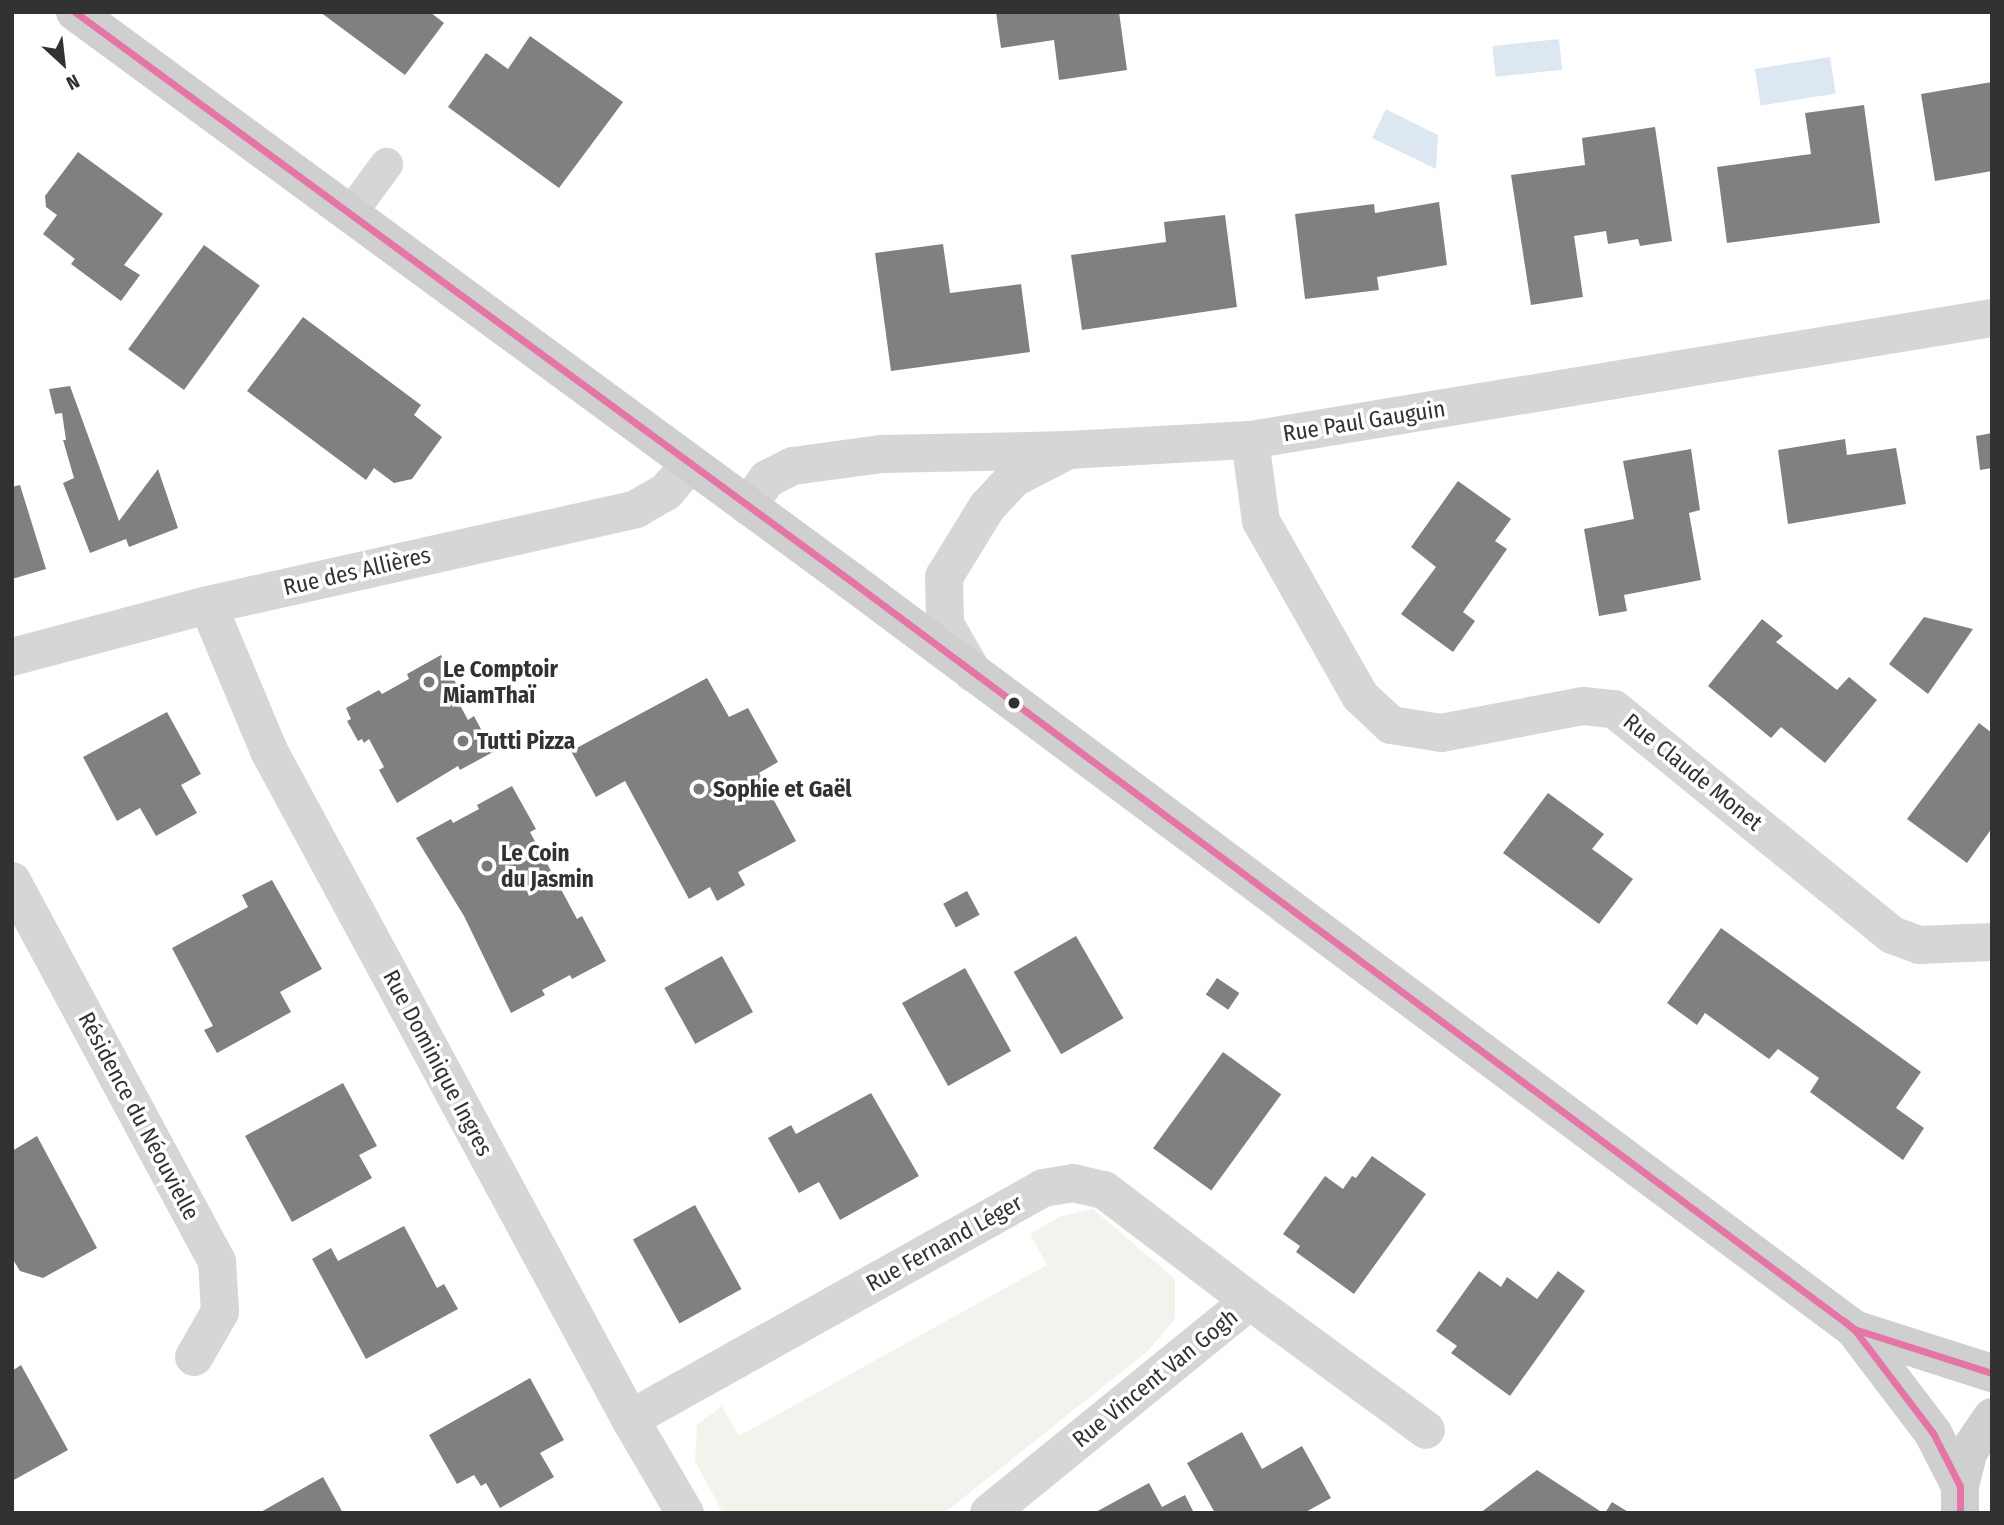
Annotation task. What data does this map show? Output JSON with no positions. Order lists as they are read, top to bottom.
{
  "streets": {
    "street": [
      "Rue Paul Gauguin",
      "Rue des Allières",
      "Rue Claude Monet",
      "Rue Dominique Ingres",
      "Résidence du Néouvielle",
      "Rue Fernand Léger",
      "Rue Vincent Van Gogh"
    ]
  },
  "crossings": [
    ["Rue Paul Gauguin", "Rue Claude Monet"],
    ["Rue des Allières", "Rue Dominique Ingres"],
    ["Rue Dominique Ingres", "Rue Fernand Léger"],
    ["Rue Fernand Léger", "Rue Vincent Van Gogh"]
  ],
  "places": [
    "Le Comptoir MiamThaï",
    "Tutti Pizza",
    "Sophie et Gaël",
    "Le Coin du Jasmin"
  ],
  "north": "bottom right"
}
